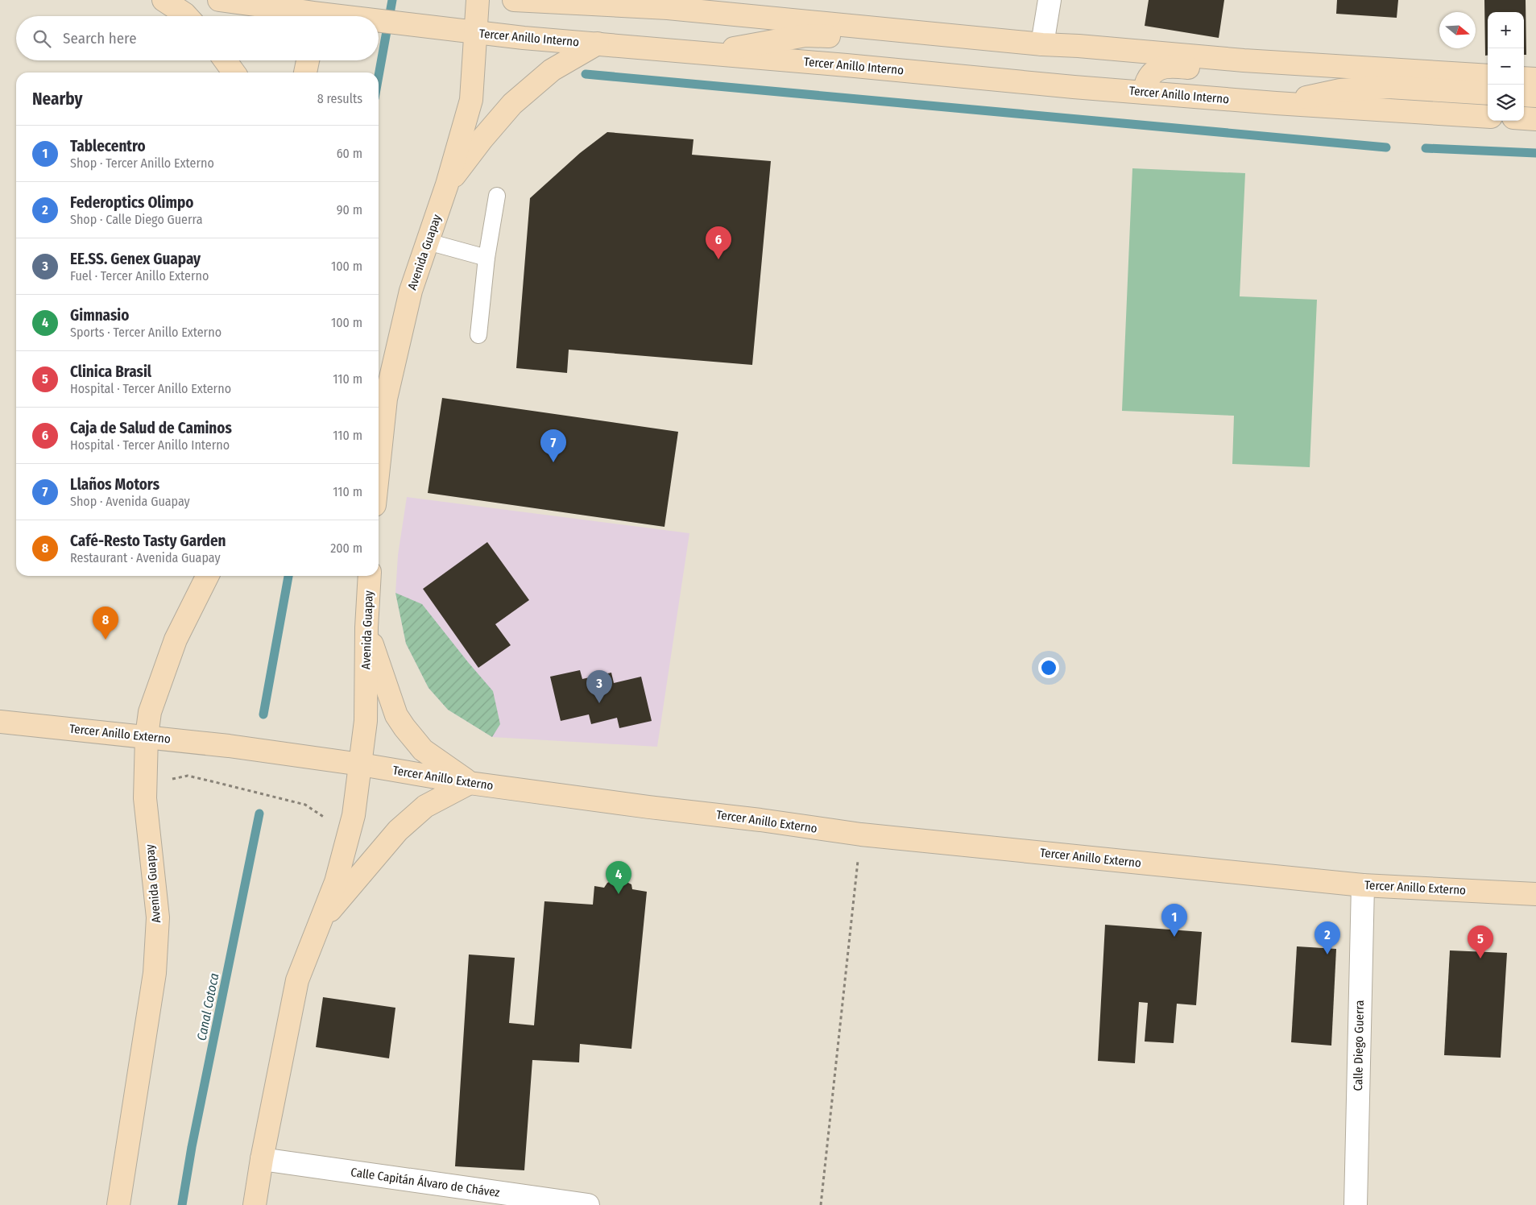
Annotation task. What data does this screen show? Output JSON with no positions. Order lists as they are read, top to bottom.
{
  "streets": {
    "main road": ["Tercer Anillo Interno", "Avenida Guapay", "Tercer Anillo Externo"],
    "street": ["Calle Diego Guerra", "Calle Capitán Álvaro de Chávez"]
  },
  "crossings": [
    ["Tercer Anillo Interno", "Avenida Guapay"],
    ["Avenida Guapay", "Tercer Anillo Externo"],
    ["Avenida Guapay", "Calle Capitán Álvaro de Chávez"],
    ["Tercer Anillo Externo", "Calle Diego Guerra"]
  ],
  "water": ["Canal Cotoca"],
  "north": "right",
  "page": {
    "map_buttons": ["+", "−"],
    "search": "Search here",
    "heading": ["Nearby", "8 results"],
    "list": [
      {
        "mark": "1",
        "name": "Tablecentro",
        "note": "Shop · Tercer Anillo Externo",
        "value": "60 m"
      },
      {
        "mark": "2",
        "name": "Federoptics Olimpo",
        "note": "Shop · Calle Diego Guerra",
        "value": "90 m"
      },
      {
        "mark": "3",
        "name": "EE.SS. Genex Guapay",
        "note": "Fuel · Tercer Anillo Externo",
        "value": "100 m"
      },
      {
        "mark": "4",
        "name": "Gimnasio",
        "note": "Sports · Tercer Anillo Externo",
        "value": "100 m"
      },
      {
        "mark": "5",
        "name": "Clinica Brasil",
        "note": "Hospital · Tercer Anillo Externo",
        "value": "110 m"
      },
      {
        "mark": "6",
        "name": "Caja de Salud de Caminos",
        "note": "Hospital · Tercer Anillo Interno",
        "value": "110 m"
      },
      {
        "mark": "7",
        "name": "Llaños Motors",
        "note": "Shop · Avenida Guapay",
        "value": "110 m"
      },
      {
        "mark": "8",
        "name": "Café-Resto Tasty Garden",
        "note": "Restaurant · Avenida Guapay",
        "value": "200 m"
      }
    ],
    "pins": [
      "6",
      "7",
      "8",
      "3",
      "4",
      "1",
      "2",
      "5"
    ]
  }
}
